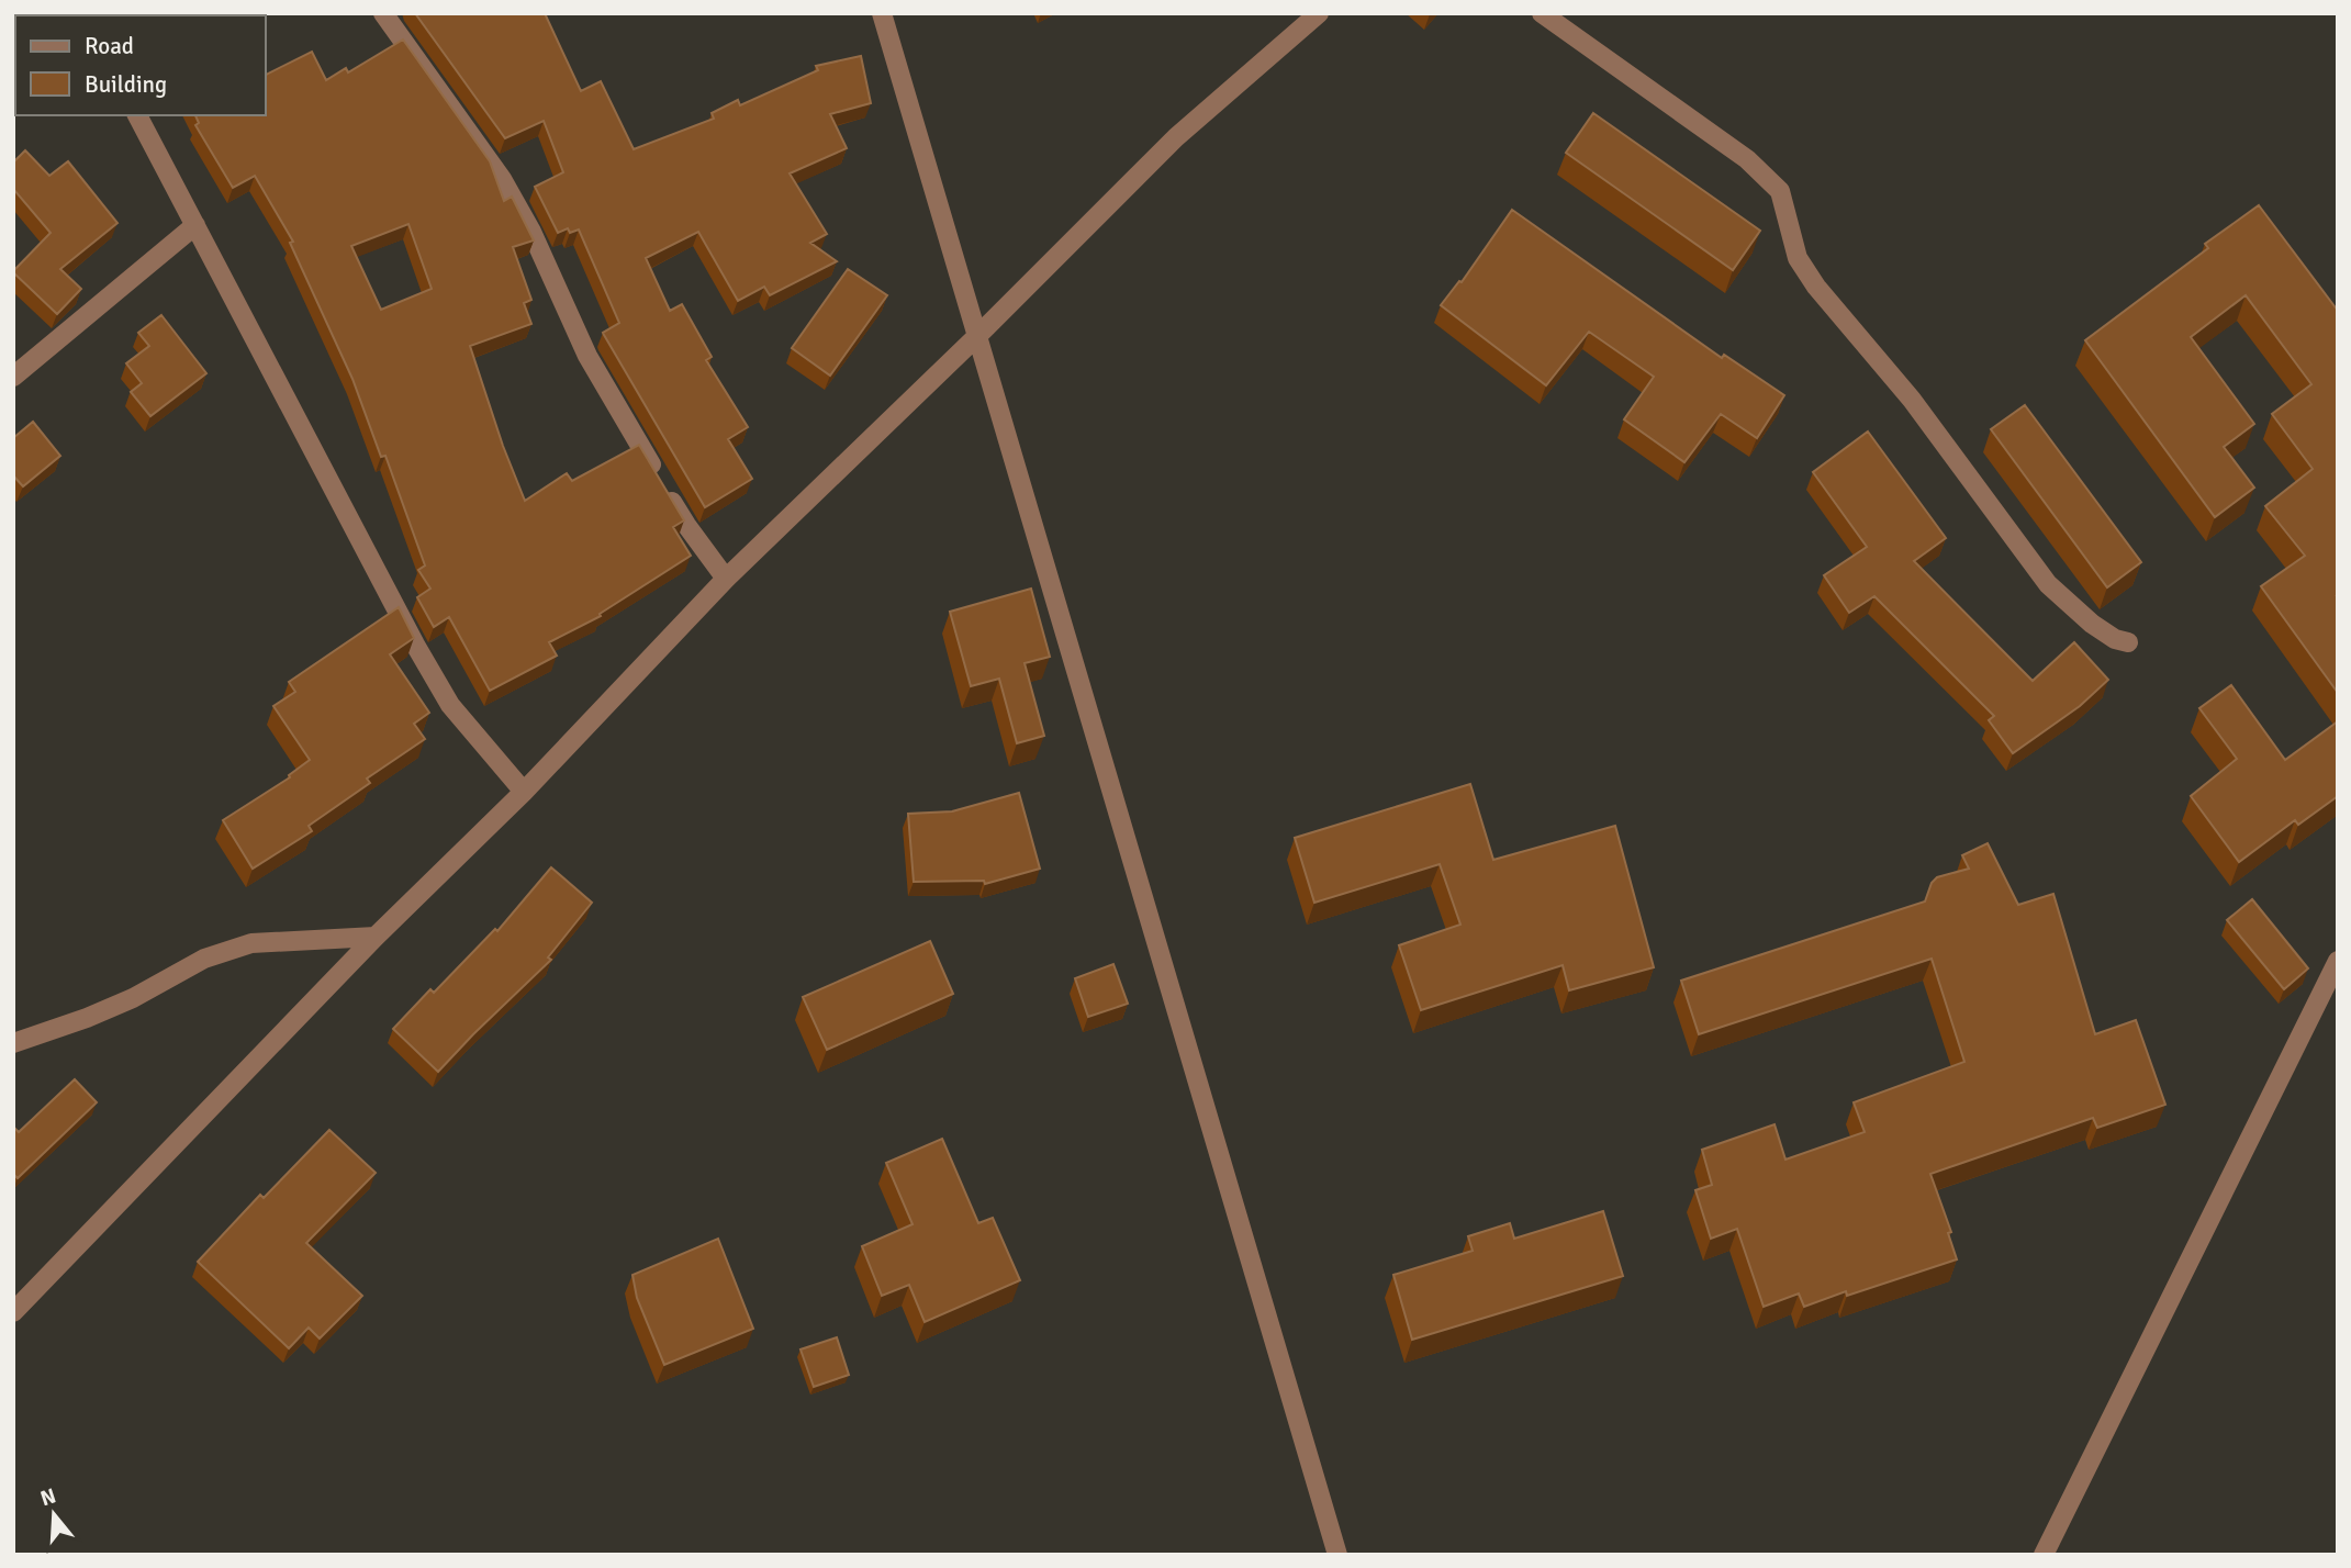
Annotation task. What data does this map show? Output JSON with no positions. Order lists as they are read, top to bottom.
{
  "legend": ["Road", "Building"],
  "north": "top"
}
